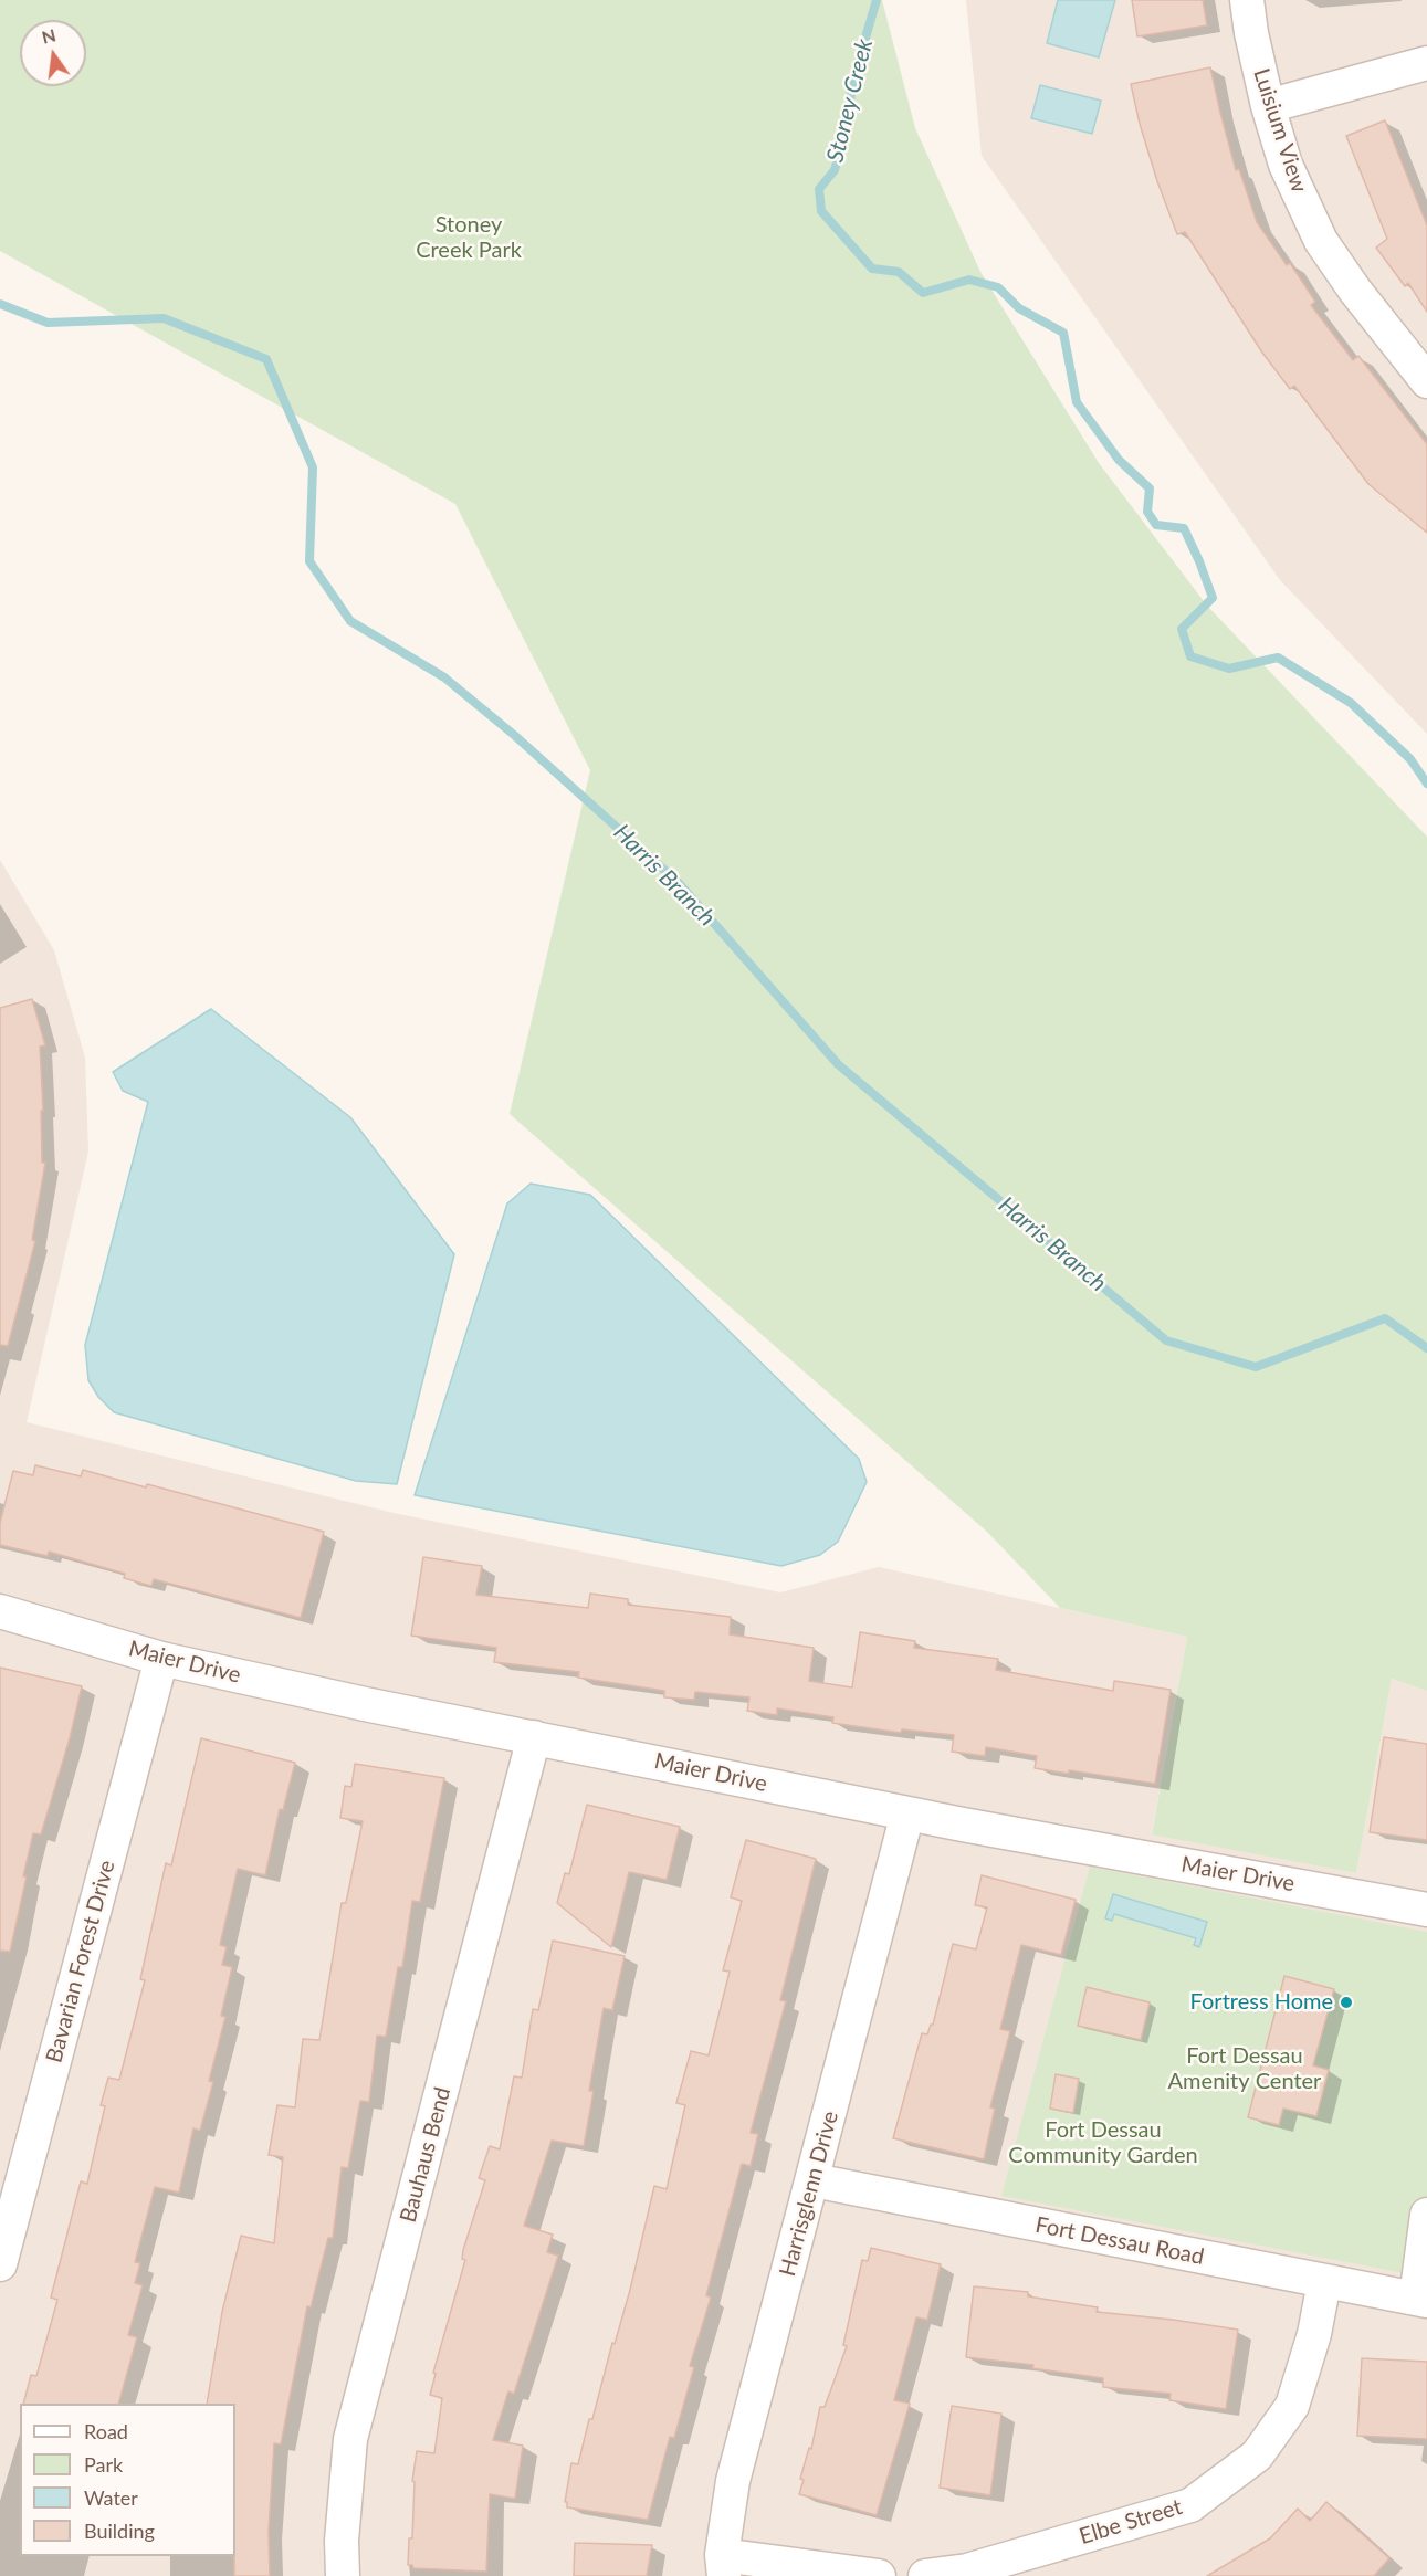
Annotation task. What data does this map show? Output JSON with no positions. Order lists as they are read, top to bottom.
{
  "streets": {
    "street": [
      "Luisium View",
      "Maier Drive",
      "Bavarian Forest Drive",
      "Bauhaus Bend",
      "Harrisglenn Drive",
      "Fort Dessau Road",
      "Elbe Street"
    ]
  },
  "crossings": [
    ["Maier Drive", "Bavarian Forest Drive"],
    ["Maier Drive", "Bauhaus Bend"],
    ["Maier Drive", "Harrisglenn Drive"],
    ["Harrisglenn Drive", "Fort Dessau Road"],
    ["Fort Dessau Road", "Elbe Street"]
  ],
  "water": ["Stoney Creek", "Harris Branch"],
  "parks": ["Stoney Creek Park", "Fort Dessau Amenity Center", "Fort Dessau Community Garden"],
  "places": ["Fortress Home"],
  "legend": [
    "Road",
    "Park",
    "Water",
    "Building"
  ],
  "north": "top"
}
